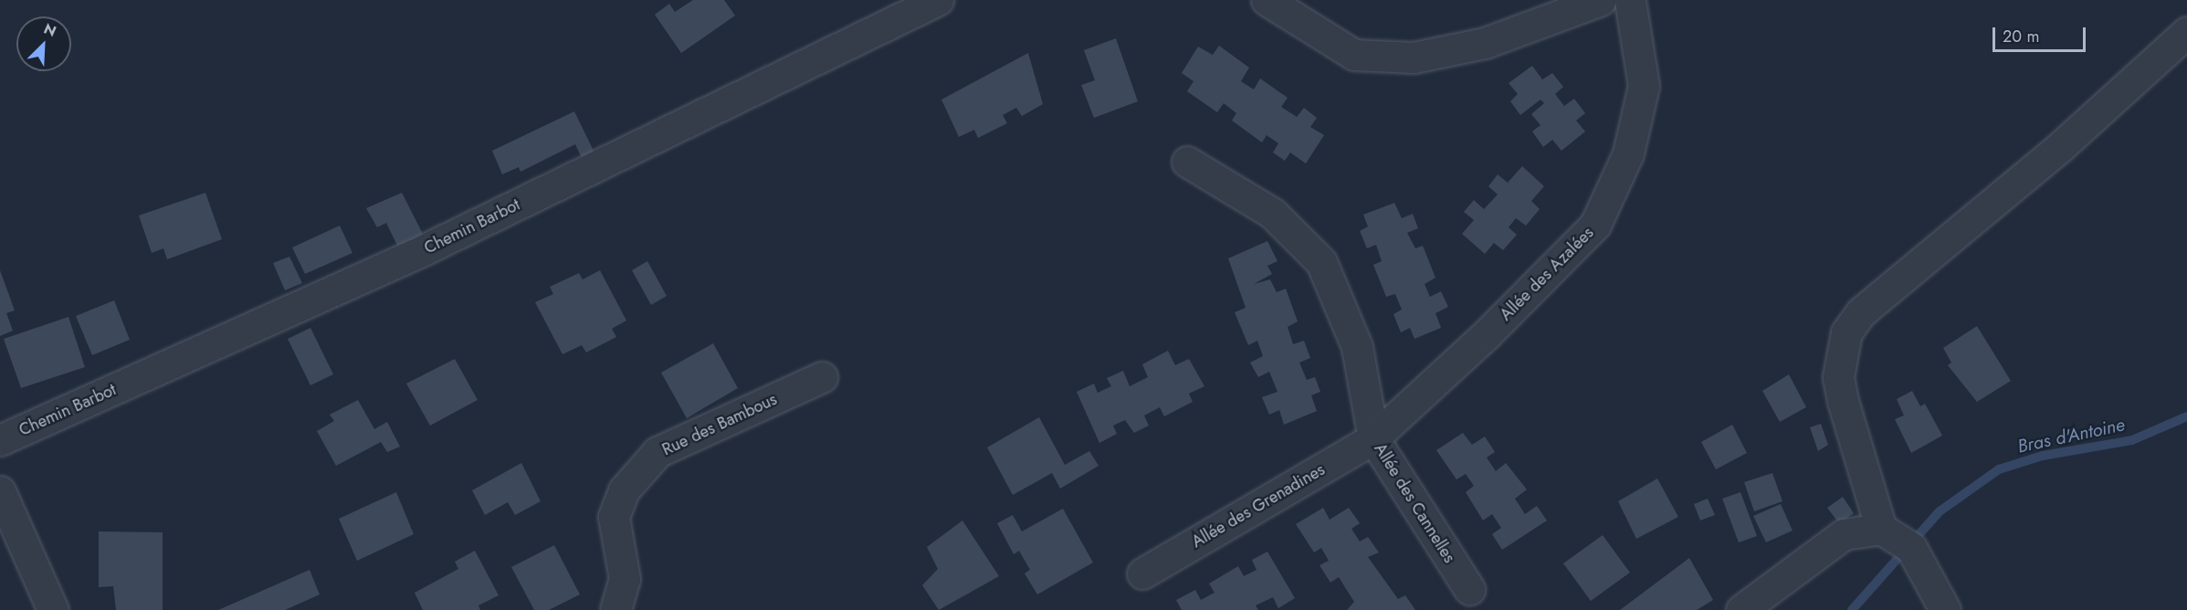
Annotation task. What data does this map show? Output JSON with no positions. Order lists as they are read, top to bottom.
{
  "streets": {
    "street": [
      "Chemin Barbot",
      "Allée des Azalées",
      "Rue des Bambous",
      "Allée des Cannelles",
      "Allée des Grenadines"
    ]
  },
  "crossings": [
    ["Allée des Azalées", "Allée des Cannelles"],
    ["Allée des Azalées", "Allée des Grenadines"],
    ["Allée des Cannelles", "Allée des Grenadines"]
  ],
  "water": ["Bras d'Antoine"],
  "scale_bar": "20 m",
  "north": "top right"
}
